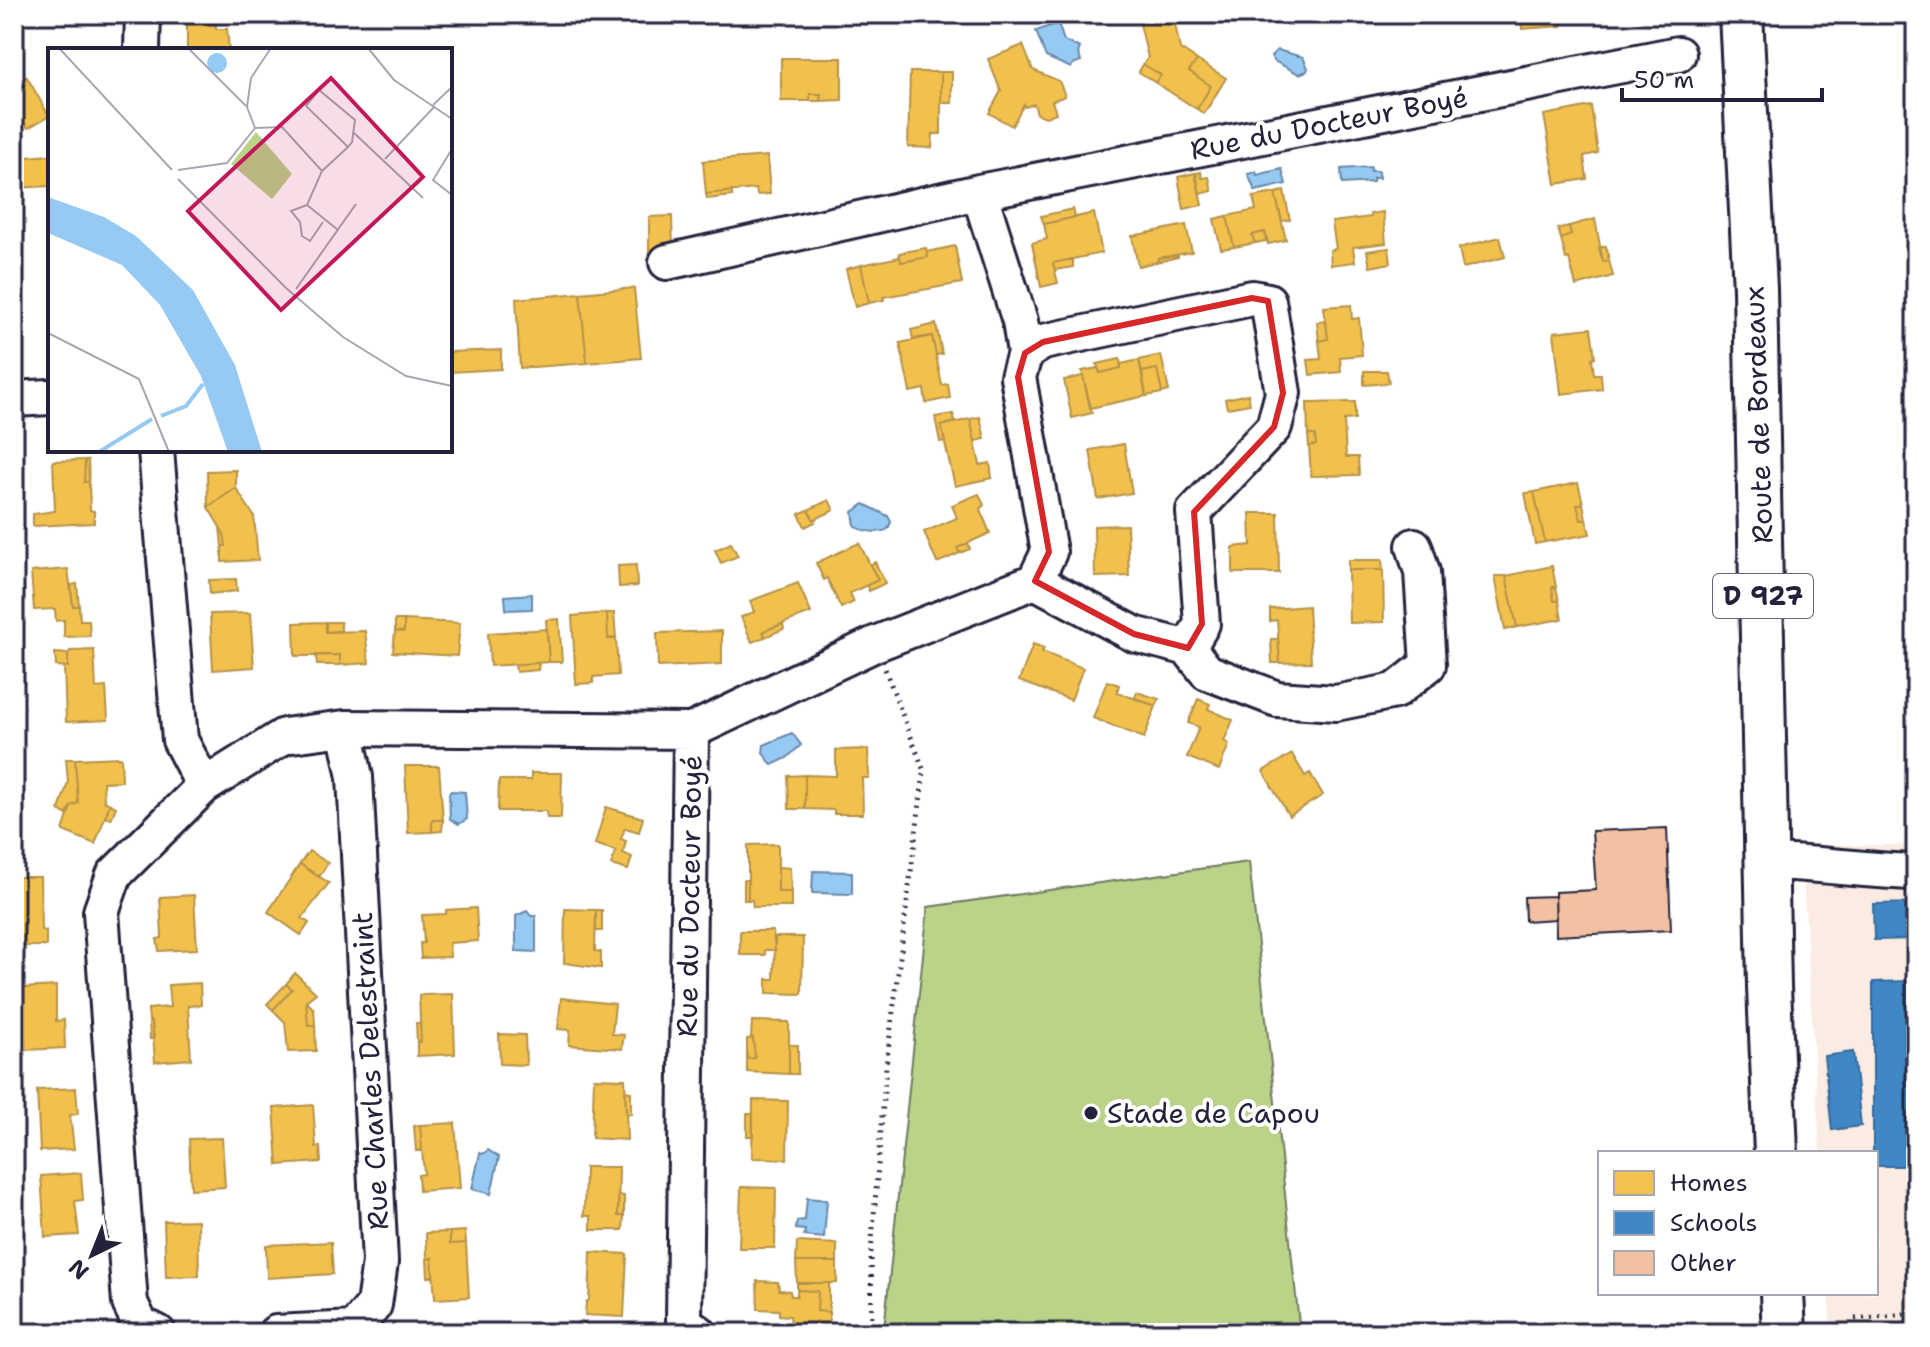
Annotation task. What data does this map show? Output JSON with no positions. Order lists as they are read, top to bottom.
{
  "streets": {
    "main road": ["Route de Bordeaux", "D 927"],
    "street": ["Rue du Docteur Boyé", "Rue Charles Delestraint"]
  },
  "places": ["Stade de Capou"],
  "legend": ["Homes", "Schools", "Other"],
  "scale_bar": "50 m",
  "north": "bottom left"
}
